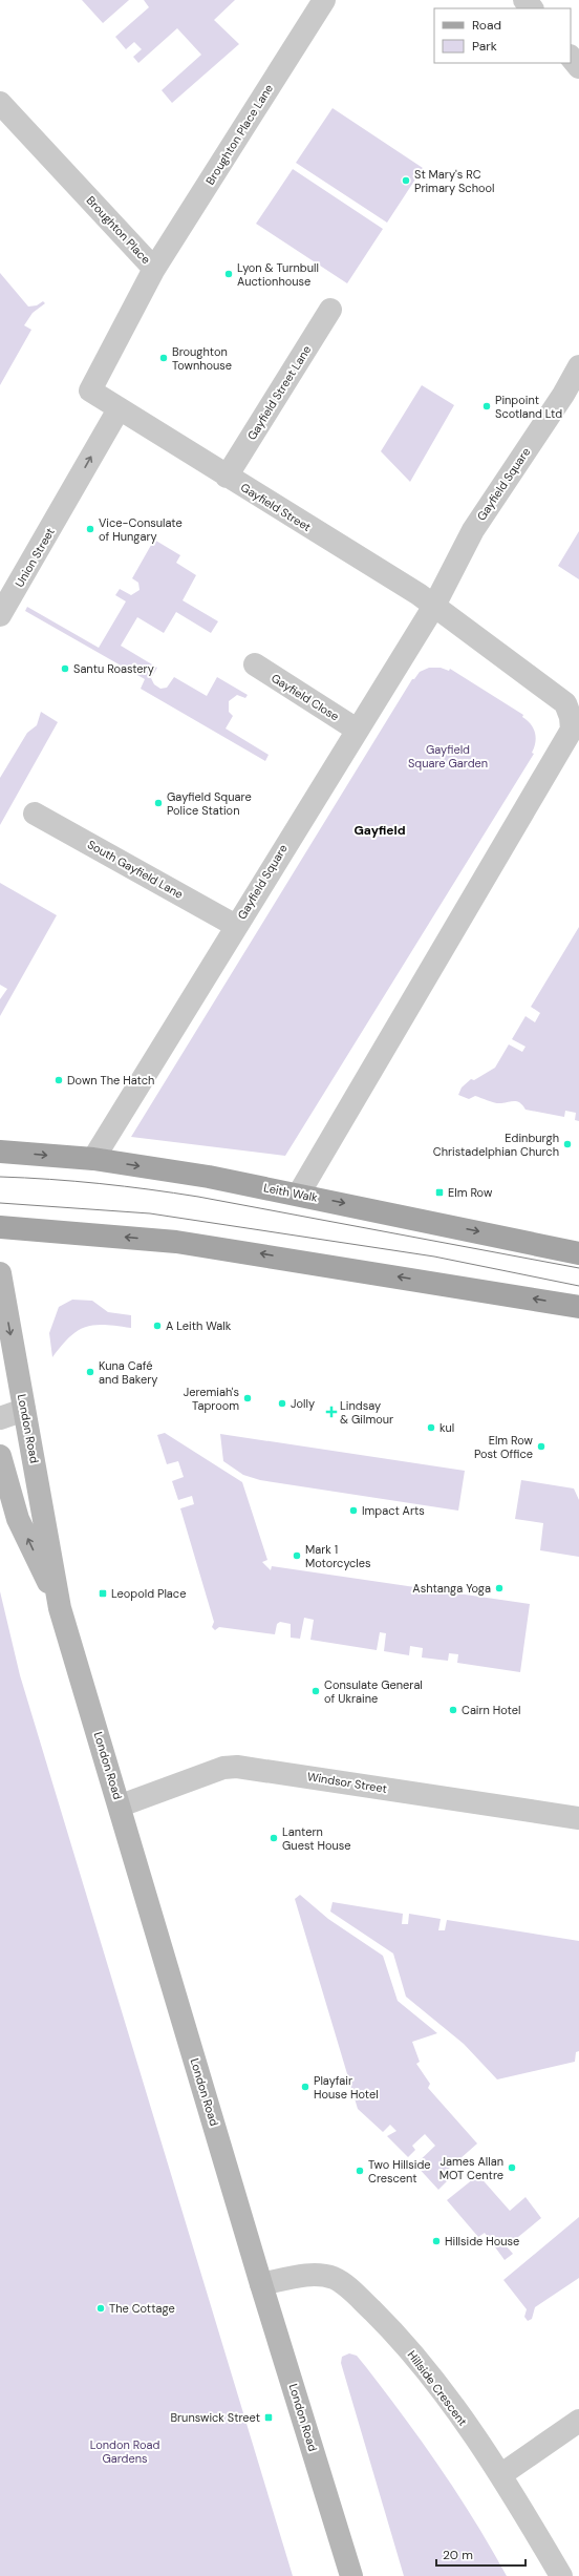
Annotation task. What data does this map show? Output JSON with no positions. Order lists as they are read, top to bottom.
{
  "streets": {
    "main road": ["Leith Walk", "London Road"],
    "street": [
      "Broughton Place Lane",
      "Broughton Place",
      "Gayfield Street Lane",
      "Gayfield Square",
      "Gayfield Street",
      "Union Street",
      "Gayfield Close",
      "South Gayfield Lane",
      "Windsor Street",
      "Hillside Crescent"
    ]
  },
  "crossings": [
    ["Broughton Place Lane", "Broughton Place"],
    ["Broughton Place", "Gayfield Street"],
    ["Broughton Place", "Union Street"],
    ["Gayfield Street Lane", "Gayfield Street"],
    ["Gayfield Square", "Gayfield Street"],
    ["Gayfield Square", "Gayfield Close"],
    ["Gayfield Square", "South Gayfield Lane"],
    ["Gayfield Square", "Leith Walk"],
    ["Gayfield Street", "Union Street"],
    ["London Road", "Windsor Street"],
    ["London Road", "Hillside Crescent"]
  ],
  "one_way": ["Union Street"],
  "districts": ["Gayfield"],
  "parks": ["Gayfield Square Garden", "London Road Gardens"],
  "places": {
    "other": [
      "St Mary's RC Primary School",
      "Lyon & Turnbull Auctionhouse",
      "Broughton Townhouse",
      "Pinpoint Scotland Ltd",
      "Vice-Consulate of Hungary",
      "Santu Roastery",
      "Gayfield Square Police Station",
      "Down The Hatch",
      "Edinburgh Christadelphian Church",
      "A Leith Walk",
      "Kuna Café and Bakery",
      "Jeremiah's Taproom",
      "Jolly",
      "kul",
      "Elm Row Post Office",
      "Impact Arts",
      "Mark 1 Motorcycles",
      "Ashtanga Yoga",
      "Consulate General of Ukraine",
      "Cairn Hotel",
      "Lantern Guest House",
      "Playfair House Hotel",
      "James Allan MOT Centre",
      "Two Hillside Crescent",
      "Hillside House",
      "The Cottage"
    ],
    "transit": ["Elm Row", "Leopold Place", "Brunswick Street"],
    "health": ["Lindsay & Gilmour"]
  },
  "legend": ["Road", "Park"],
  "scale_bar": "20 m"
}
